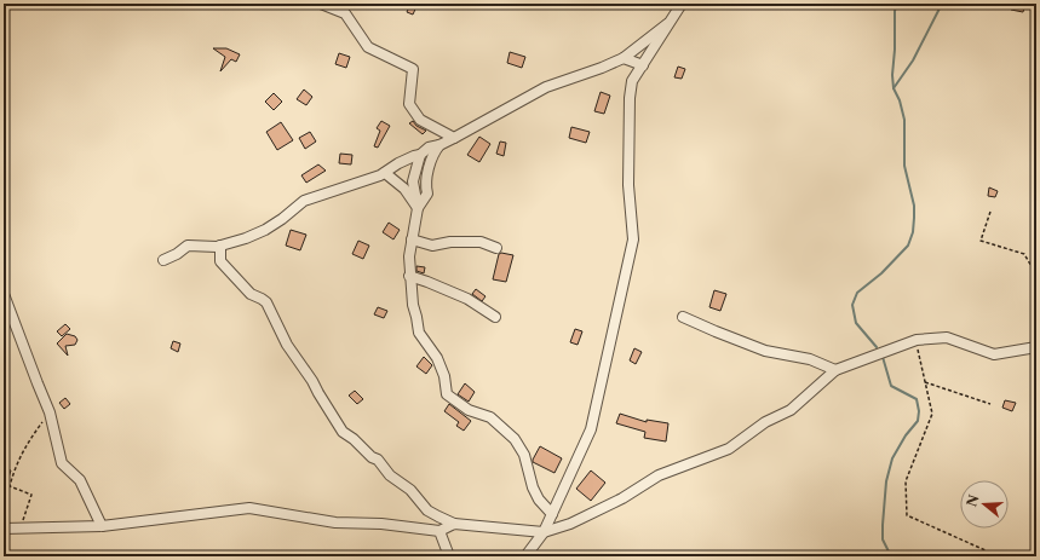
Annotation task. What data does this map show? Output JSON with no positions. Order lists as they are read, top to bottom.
{
  "north": "left"
}
